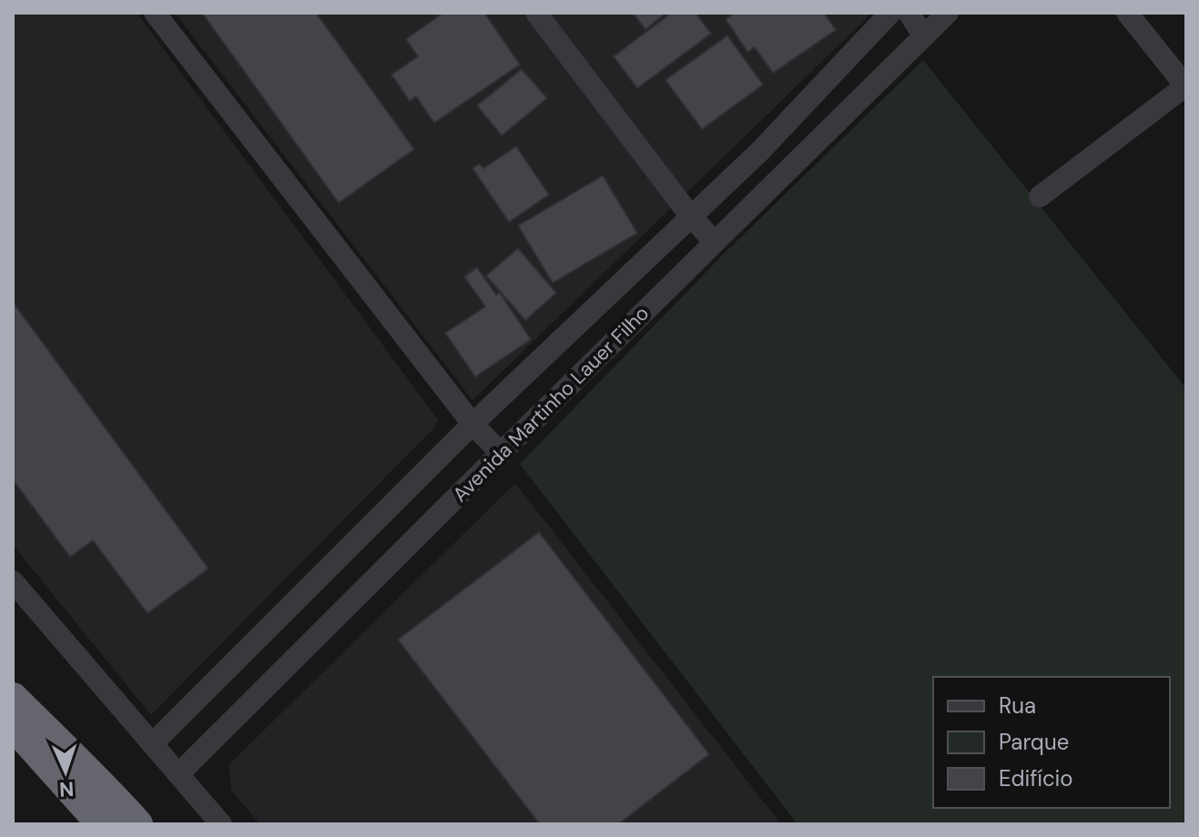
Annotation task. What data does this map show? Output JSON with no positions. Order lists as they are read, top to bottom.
{
  "streets": {
    "street": ["Avenida Martinho Lauer Filho"]
  },
  "legend": ["Rua", "Parque", "Edifício"],
  "north": "bottom"
}
